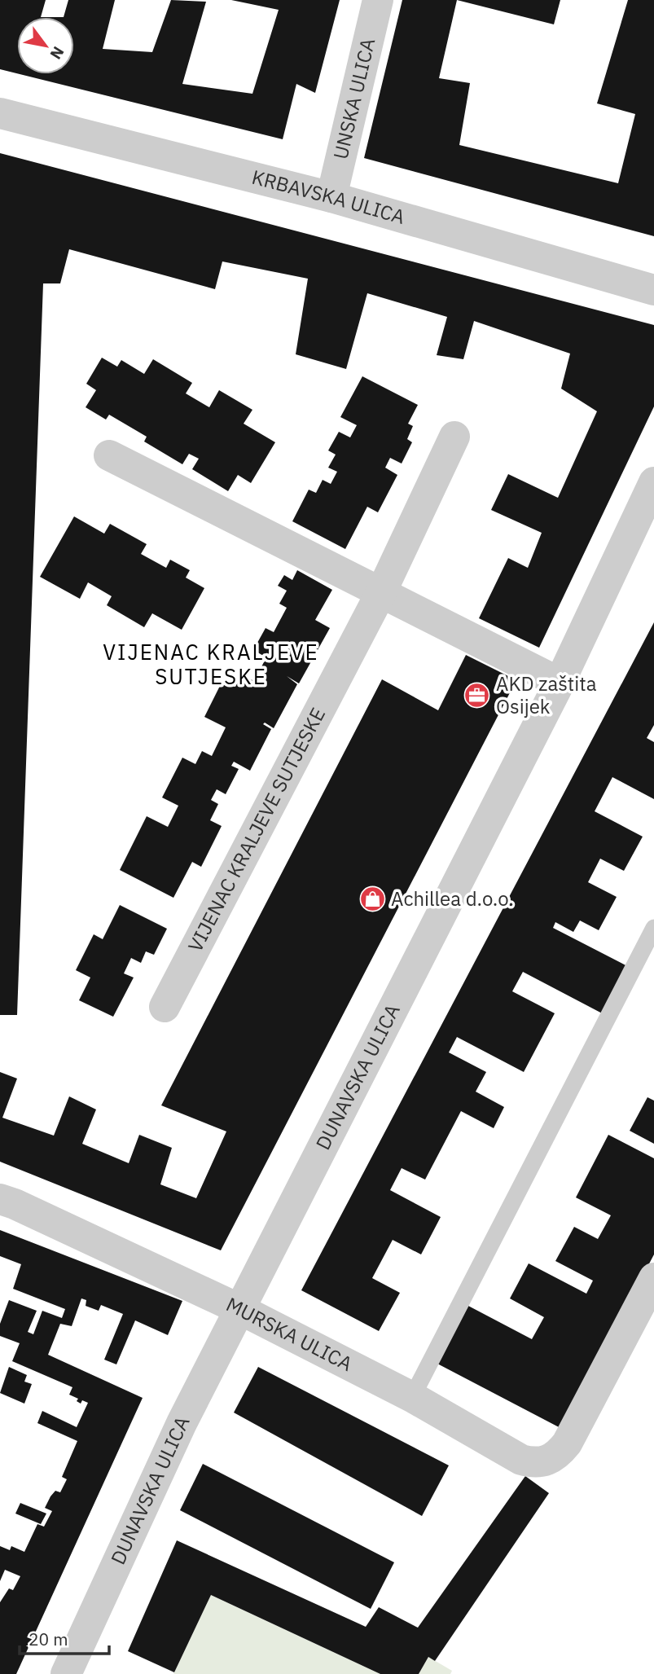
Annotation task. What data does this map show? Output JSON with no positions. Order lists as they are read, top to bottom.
{
  "streets": {
    "street": [
      "UNSKA ULICA",
      "KRBAVSKA ULICA",
      "VIJENAC KRALJEVE SUTJESKE",
      "DUNAVSKA ULICA",
      "MURSKA ULICA"
    ]
  },
  "crossings": [
    ["UNSKA ULICA", "KRBAVSKA ULICA"],
    ["DUNAVSKA ULICA", "MURSKA ULICA"]
  ],
  "districts": ["VIJENAC KRALJEVE SUTJESKE"],
  "places": {
    "office": ["AKD zaštita Osijek"],
    "shop": ["Achillea d.o.o."]
  },
  "scale_bar": "20 m",
  "north": "bottom right"
}
